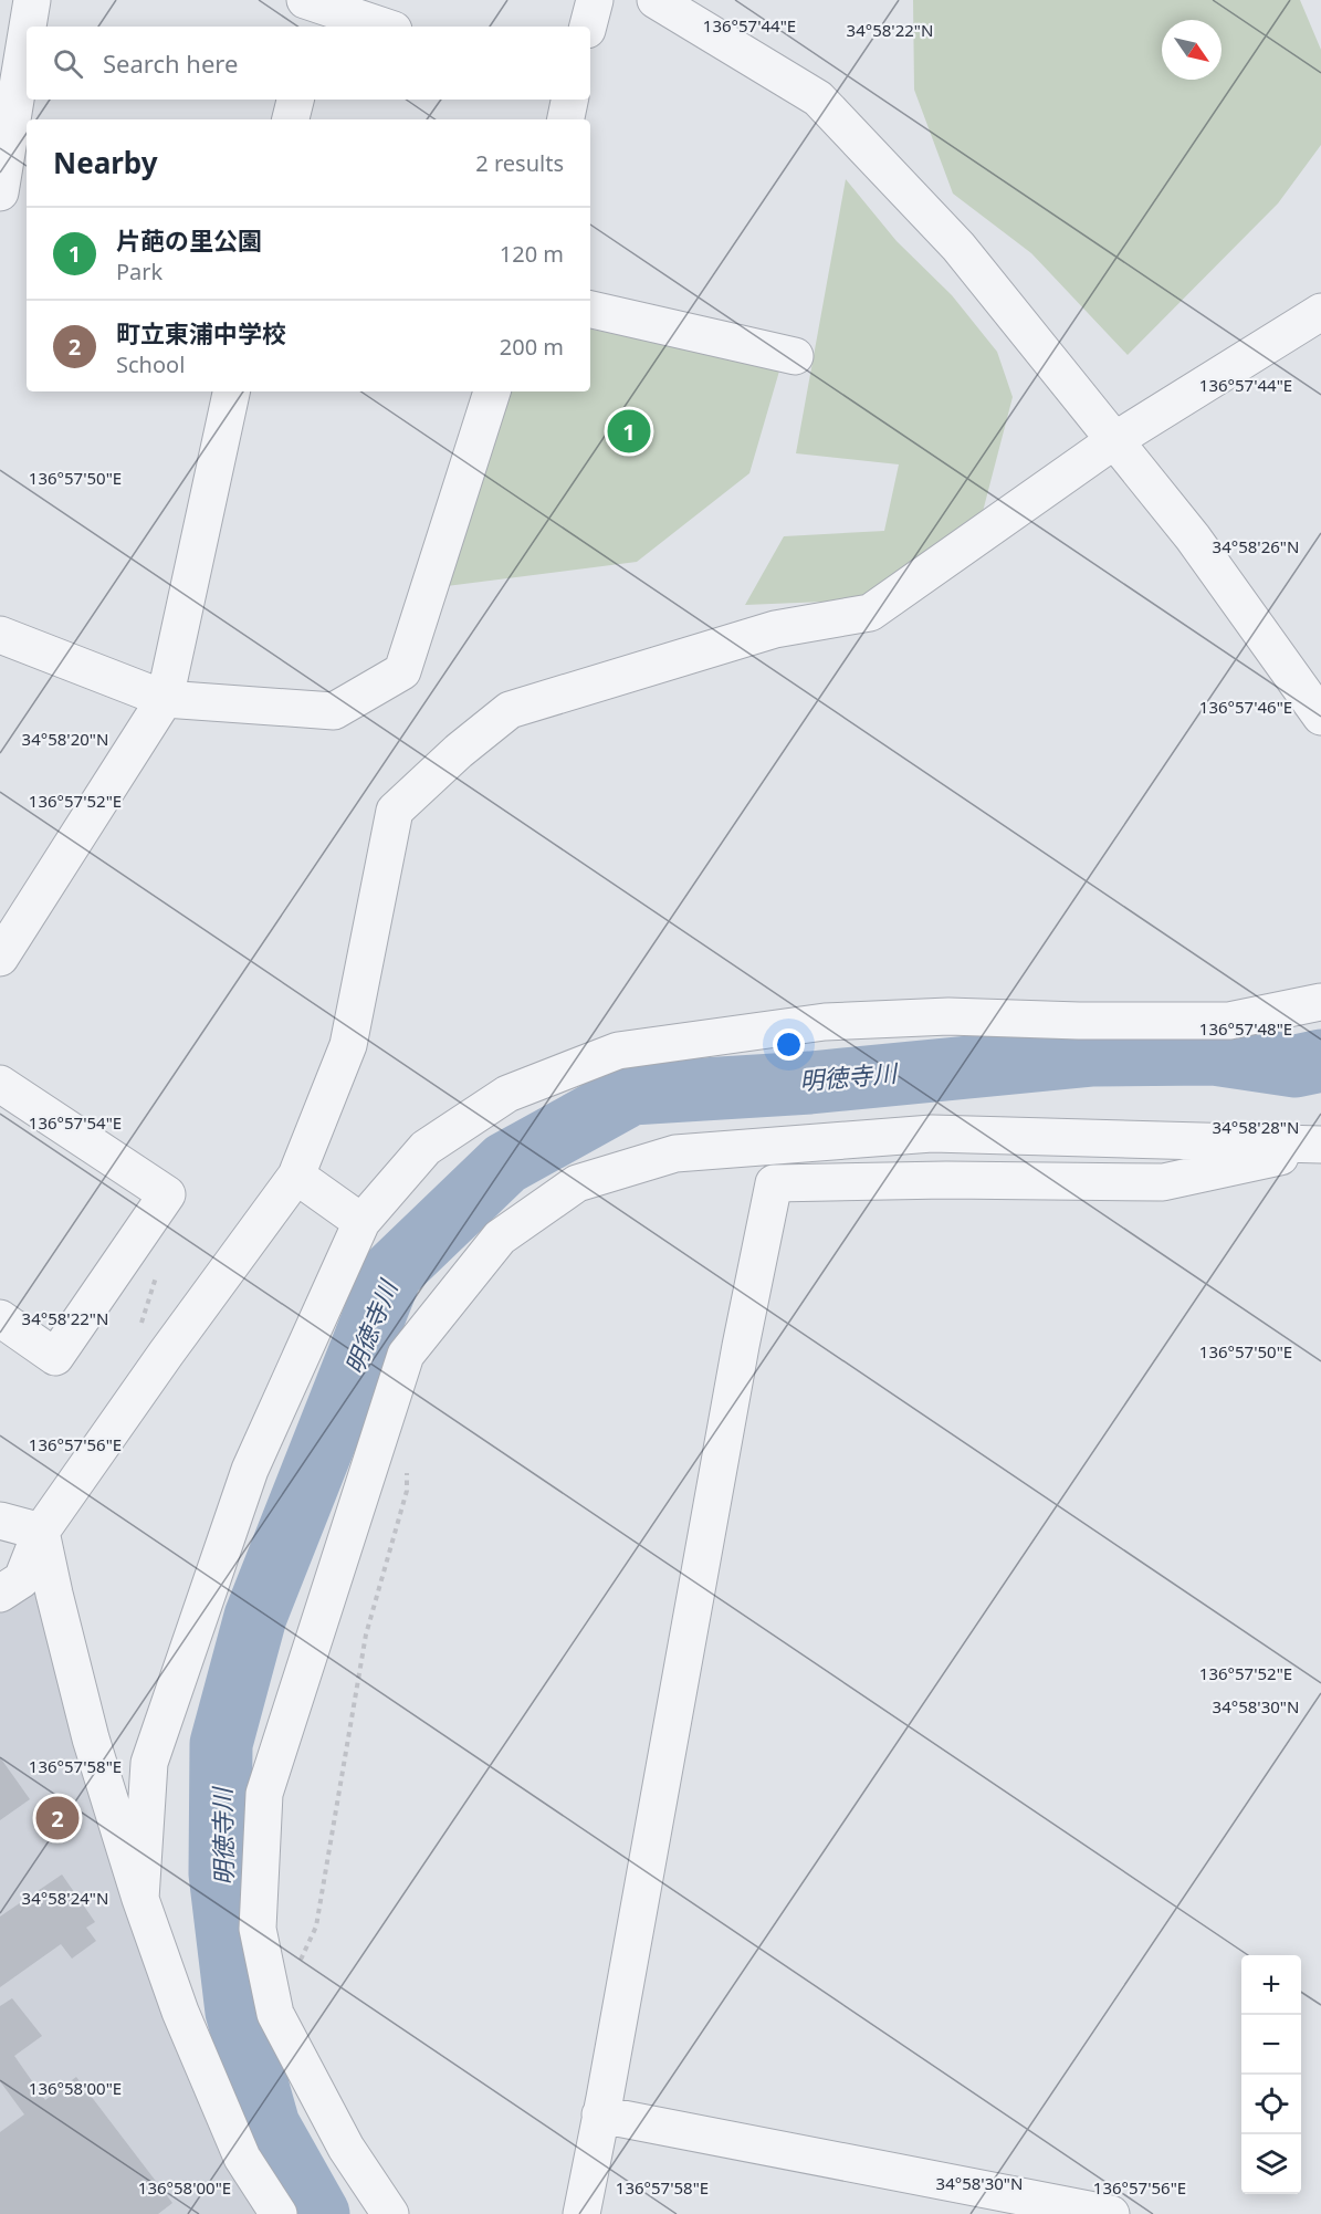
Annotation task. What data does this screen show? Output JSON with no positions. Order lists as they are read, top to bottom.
{
  "water": ["明徳寺川"],
  "north": "bottom right",
  "page": {
    "search": "Search here",
    "heading": ["Nearby", "2 results"],
    "list": [
      {
        "mark": "1",
        "name": "片葩の里公園",
        "note": "Park",
        "value": "120 m"
      },
      {
        "mark": "2",
        "name": "町立東浦中学校",
        "note": "School",
        "value": "200 m"
      }
    ],
    "pins": ["1", "2"],
    "map_buttons": ["+", "−"]
  },
  "coordinates": [
    "136°57'44\"E",
    "34°58'22\"N",
    "136°57'50\"E",
    "34°58'26\"N",
    "136°57'46\"E",
    "34°58'20\"N",
    "136°57'52\"E",
    "136°57'48\"E",
    "136°57'54\"E",
    "34°58'28\"N",
    "136°57'56\"E",
    "34°58'30\"N",
    "136°57'58\"E",
    "34°58'24\"N",
    "136°58'00\"E"
  ]
}
